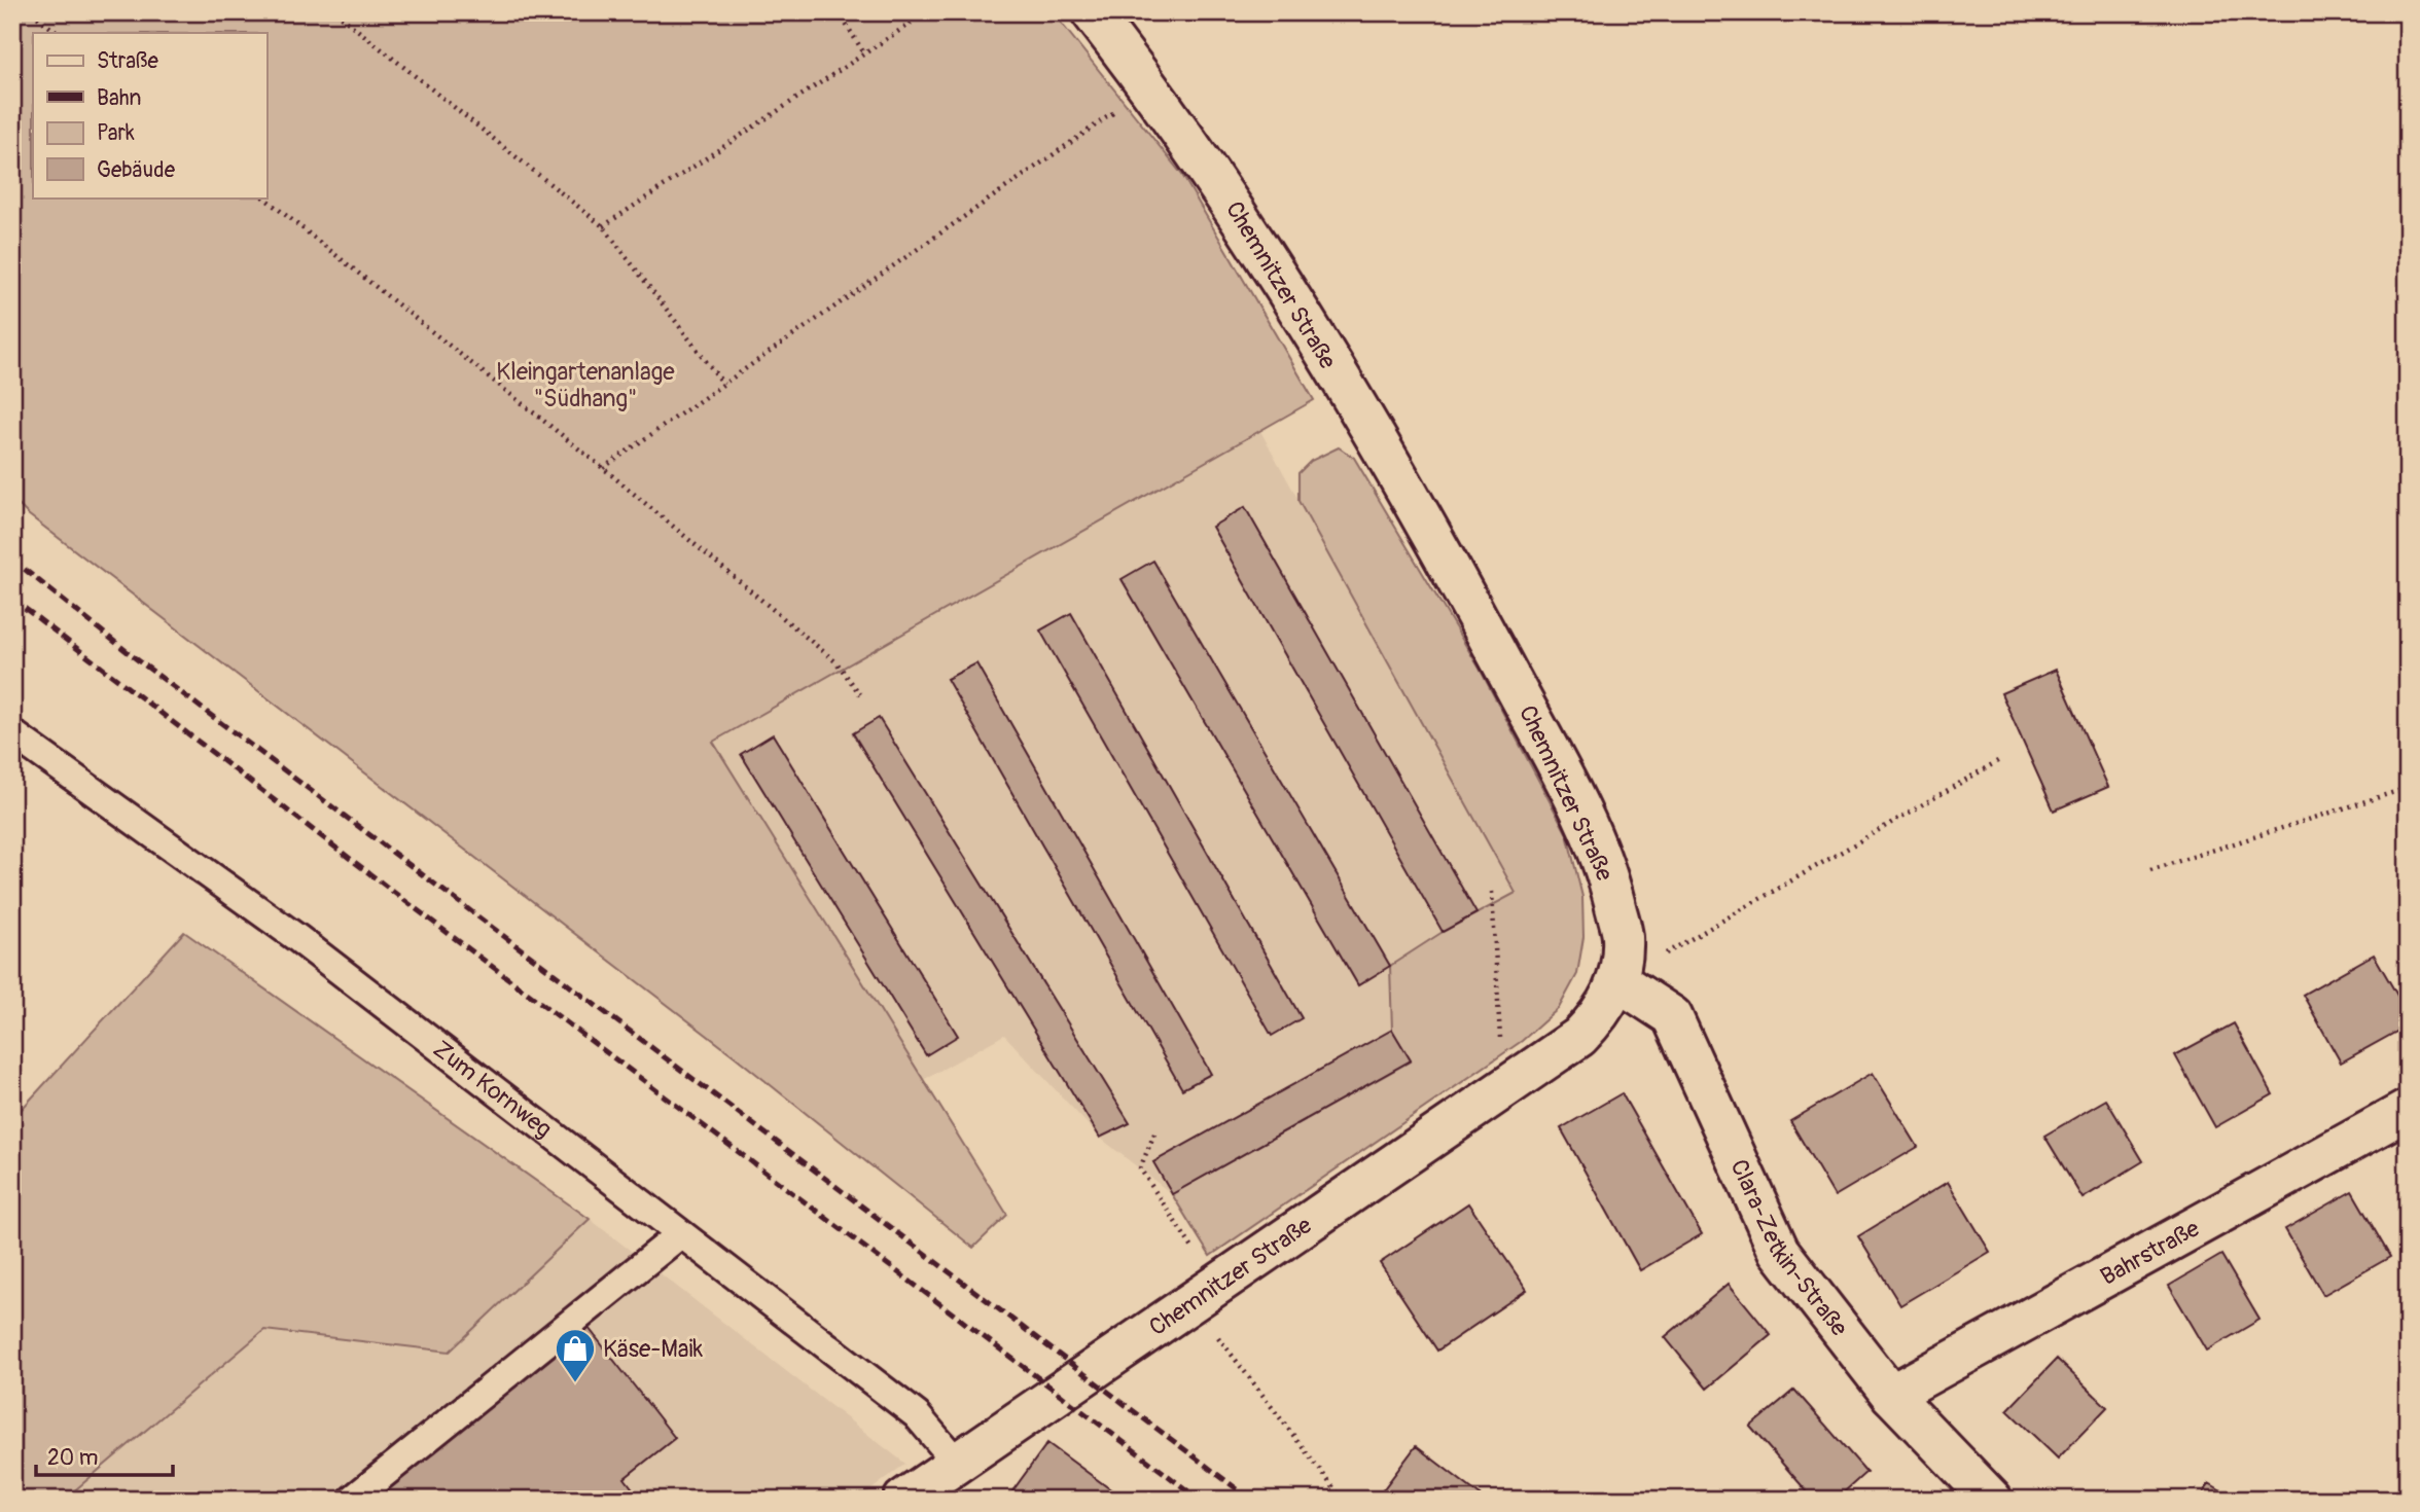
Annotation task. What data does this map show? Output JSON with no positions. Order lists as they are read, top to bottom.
{
  "streets": {
    "street": ["Chemnitzer Straße", "Clara-Zetkin-Straße", "Bahrstraße"],
    "lane": ["Zum Kornweg"]
  },
  "crossings": [
    ["Chemnitzer Straße", "Zum Kornweg"],
    ["Chemnitzer Straße", "Clara-Zetkin-Straße"],
    ["Clara-Zetkin-Straße", "Bahrstraße"]
  ],
  "parks": ["Kleingartenanlage \"Südhang\""],
  "places": {
    "shop": ["Käse-Maik"]
  },
  "legend": [
    "Straße",
    "Bahn",
    "Park",
    "Gebäude"
  ],
  "scale_bar": "20 m"
}
